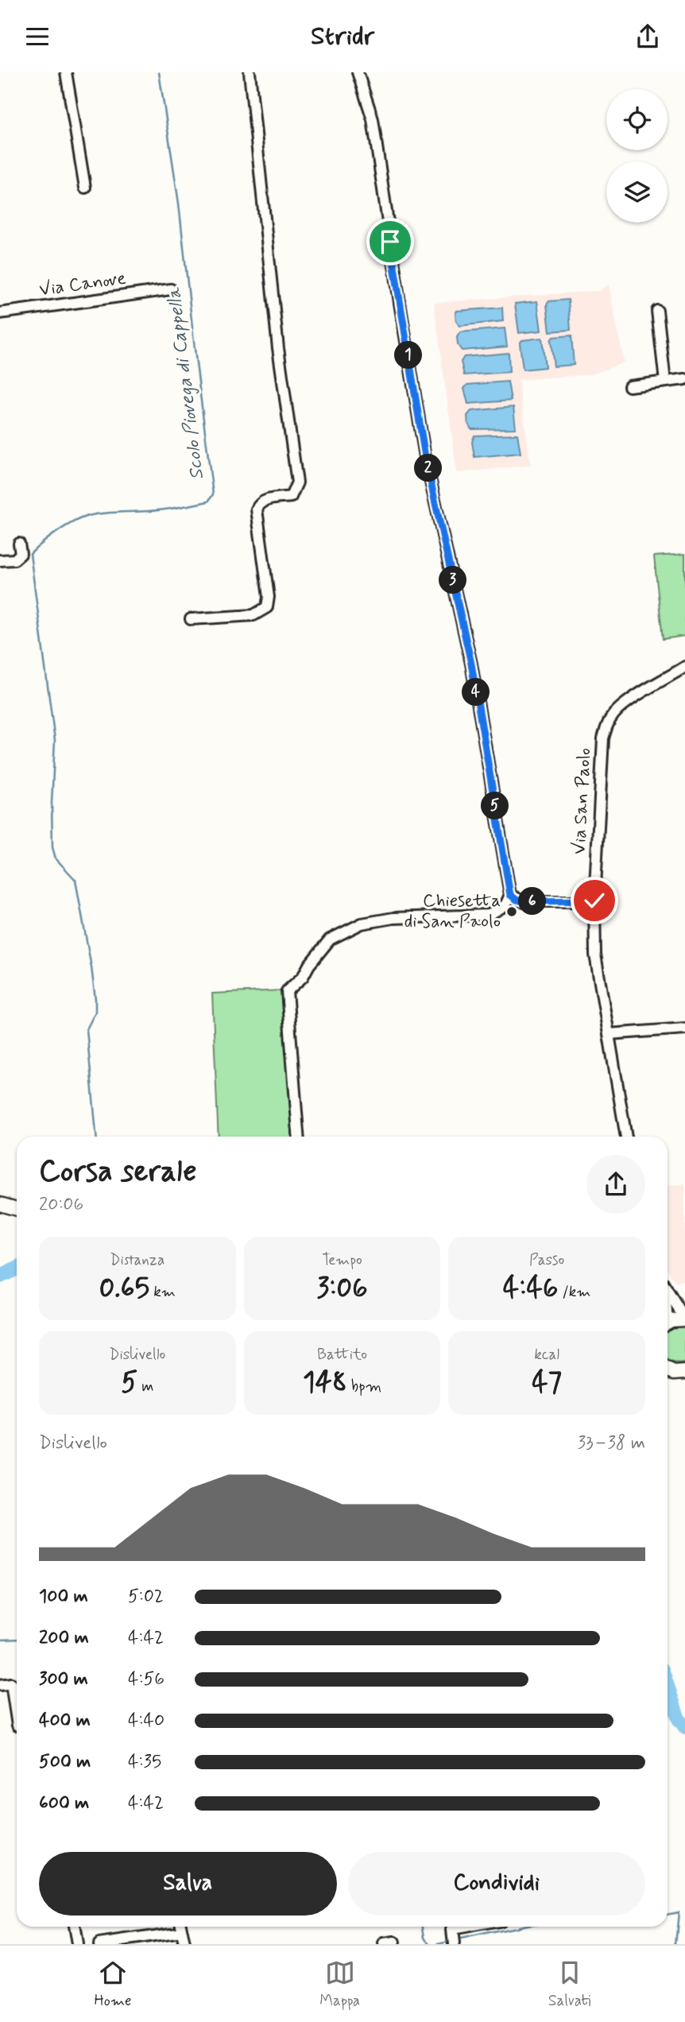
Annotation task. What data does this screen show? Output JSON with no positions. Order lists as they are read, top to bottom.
{
  "streets": {
    "street": ["Via Canove", "Via San Paolo"]
  },
  "water": ["Scolo Piovega di Cappella"],
  "places": ["Chiesetta di San Paolo"],
  "page": {
    "header": "Stridr",
    "pins": [
      "1",
      "2",
      "3",
      "4",
      "5",
      "6"
    ],
    "heading": ["Corsa serale", "20:06"],
    "stats": [
      ["Distanza", "0.65 km"],
      ["Tempo", "3:06"],
      ["Passo", "4:46 /km"],
      ["Dislivello", "5 m"],
      ["Battito", "148 bpm"],
      ["kcal", "47"]
    ],
    "chart": ["Dislivello", "33–38 m"],
    "list": [
      {
        "name": "100 m",
        "note": "5:02"
      },
      {
        "name": "200 m",
        "note": "4:42"
      },
      {
        "name": "300 m",
        "note": "4:56"
      },
      {
        "name": "400 m",
        "note": "4:40"
      },
      {
        "name": "500 m",
        "note": "4:35"
      },
      {
        "name": "600 m",
        "note": "4:42"
      }
    ],
    "buttons": ["Salva", "Condividi"],
    "tabs": ["Home", "Mappa", "Salvati"]
  }
}
